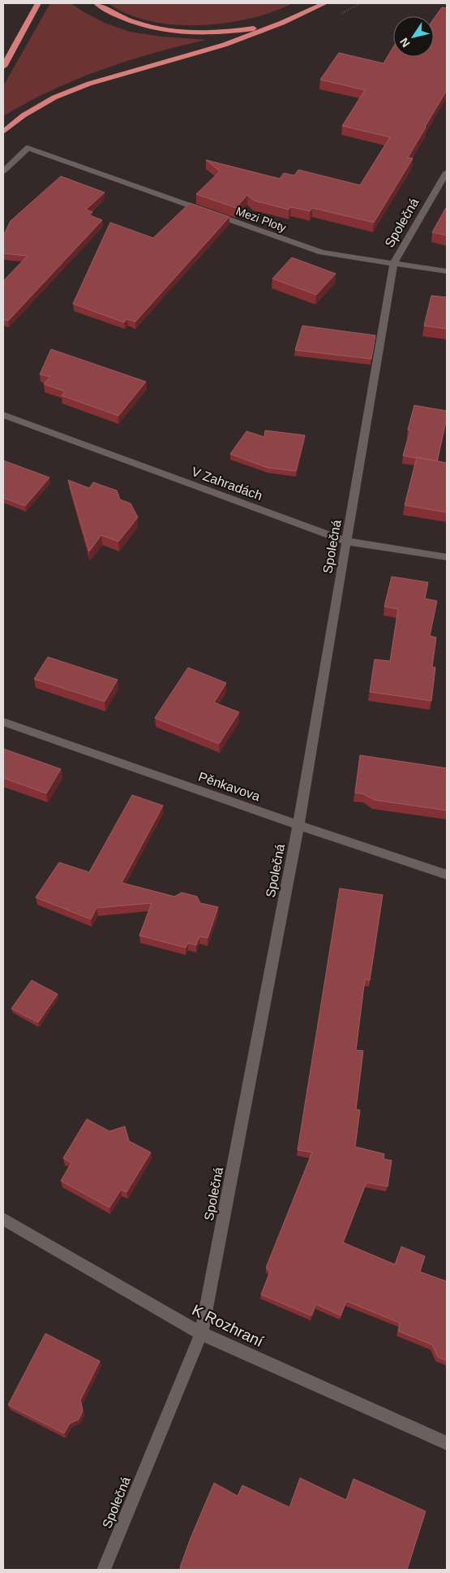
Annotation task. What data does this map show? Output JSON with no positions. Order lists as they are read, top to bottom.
{
  "streets": {
    "street": [
      "Mezi Ploty",
      "Společná",
      "V Zahradách",
      "Pěnkavova",
      "K Rozhraní"
    ]
  },
  "crossings": [
    ["Mezi Ploty", "Společná"],
    ["Společná", "V Zahradách"],
    ["Společná", "Pěnkavova"],
    ["Společná", "K Rozhraní"]
  ],
  "north": "bottom left"
}
